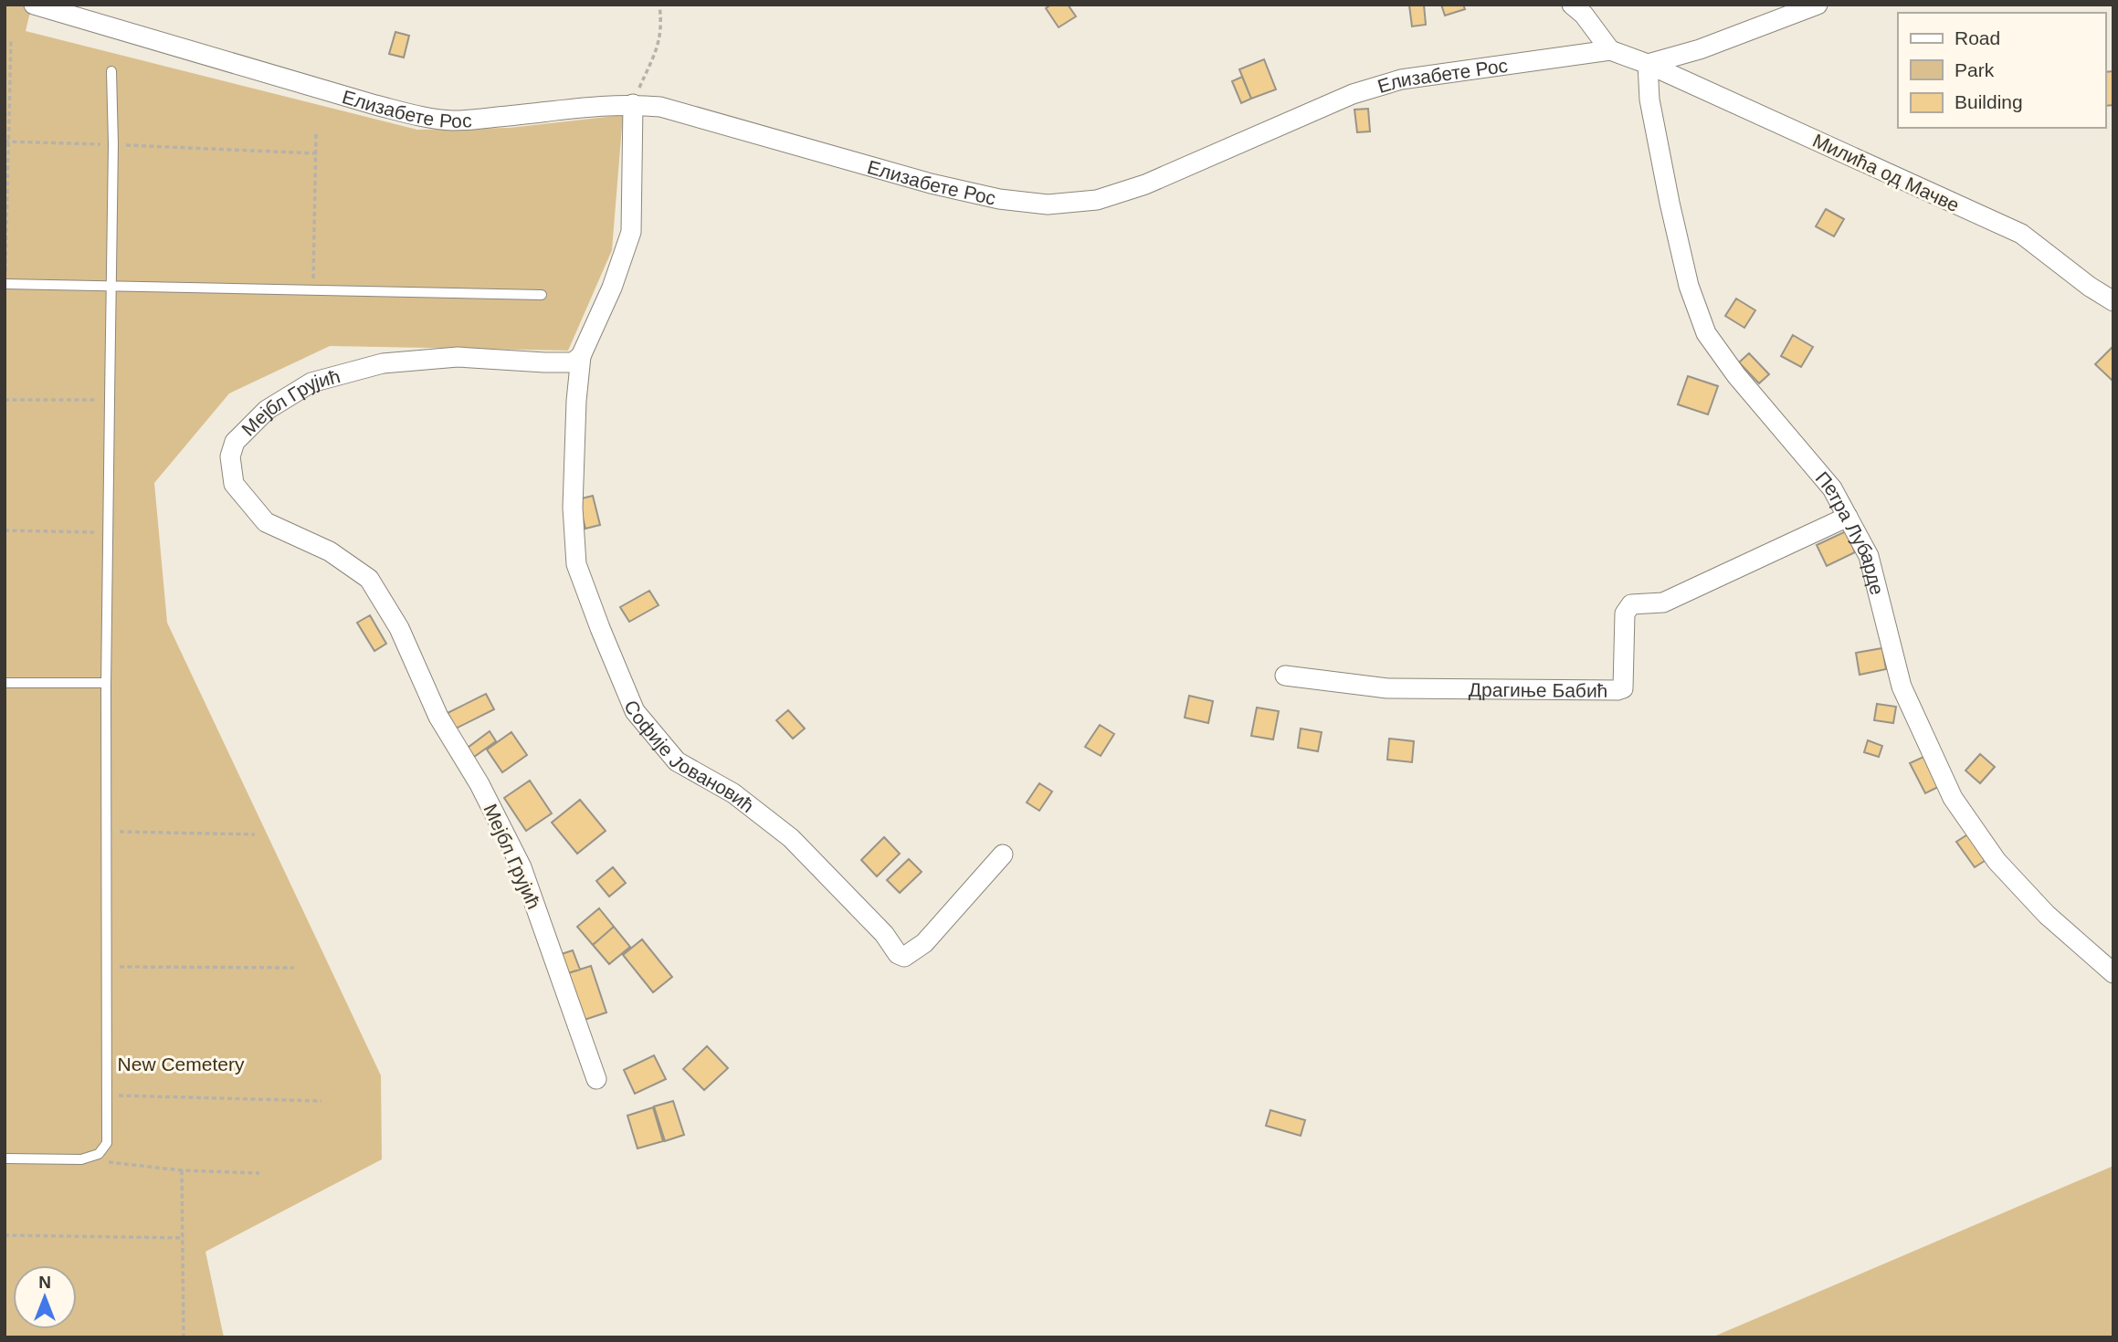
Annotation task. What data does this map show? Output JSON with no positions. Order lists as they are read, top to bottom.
{
  "streets": {
    "street": [
      "Елизабете Рос",
      "Милића од Мачве",
      "Мејбл Грујић",
      "Петра Лубарде",
      "Драгиње Бабић",
      "Софије Јовановић"
    ]
  },
  "crossings": [
    ["Елизабете Рос", "Милића од Мачве"],
    ["Елизабете Рос", "Петра Лубарде"],
    ["Милића од Мачве", "Петра Лубарде"],
    ["Мејбл Грујић", "Софије Јовановић"],
    ["Петра Лубарде", "Драгиње Бабић"]
  ],
  "parks": ["New Cemetery"],
  "legend": ["Road", "Park", "Building"],
  "north": "top"
}
